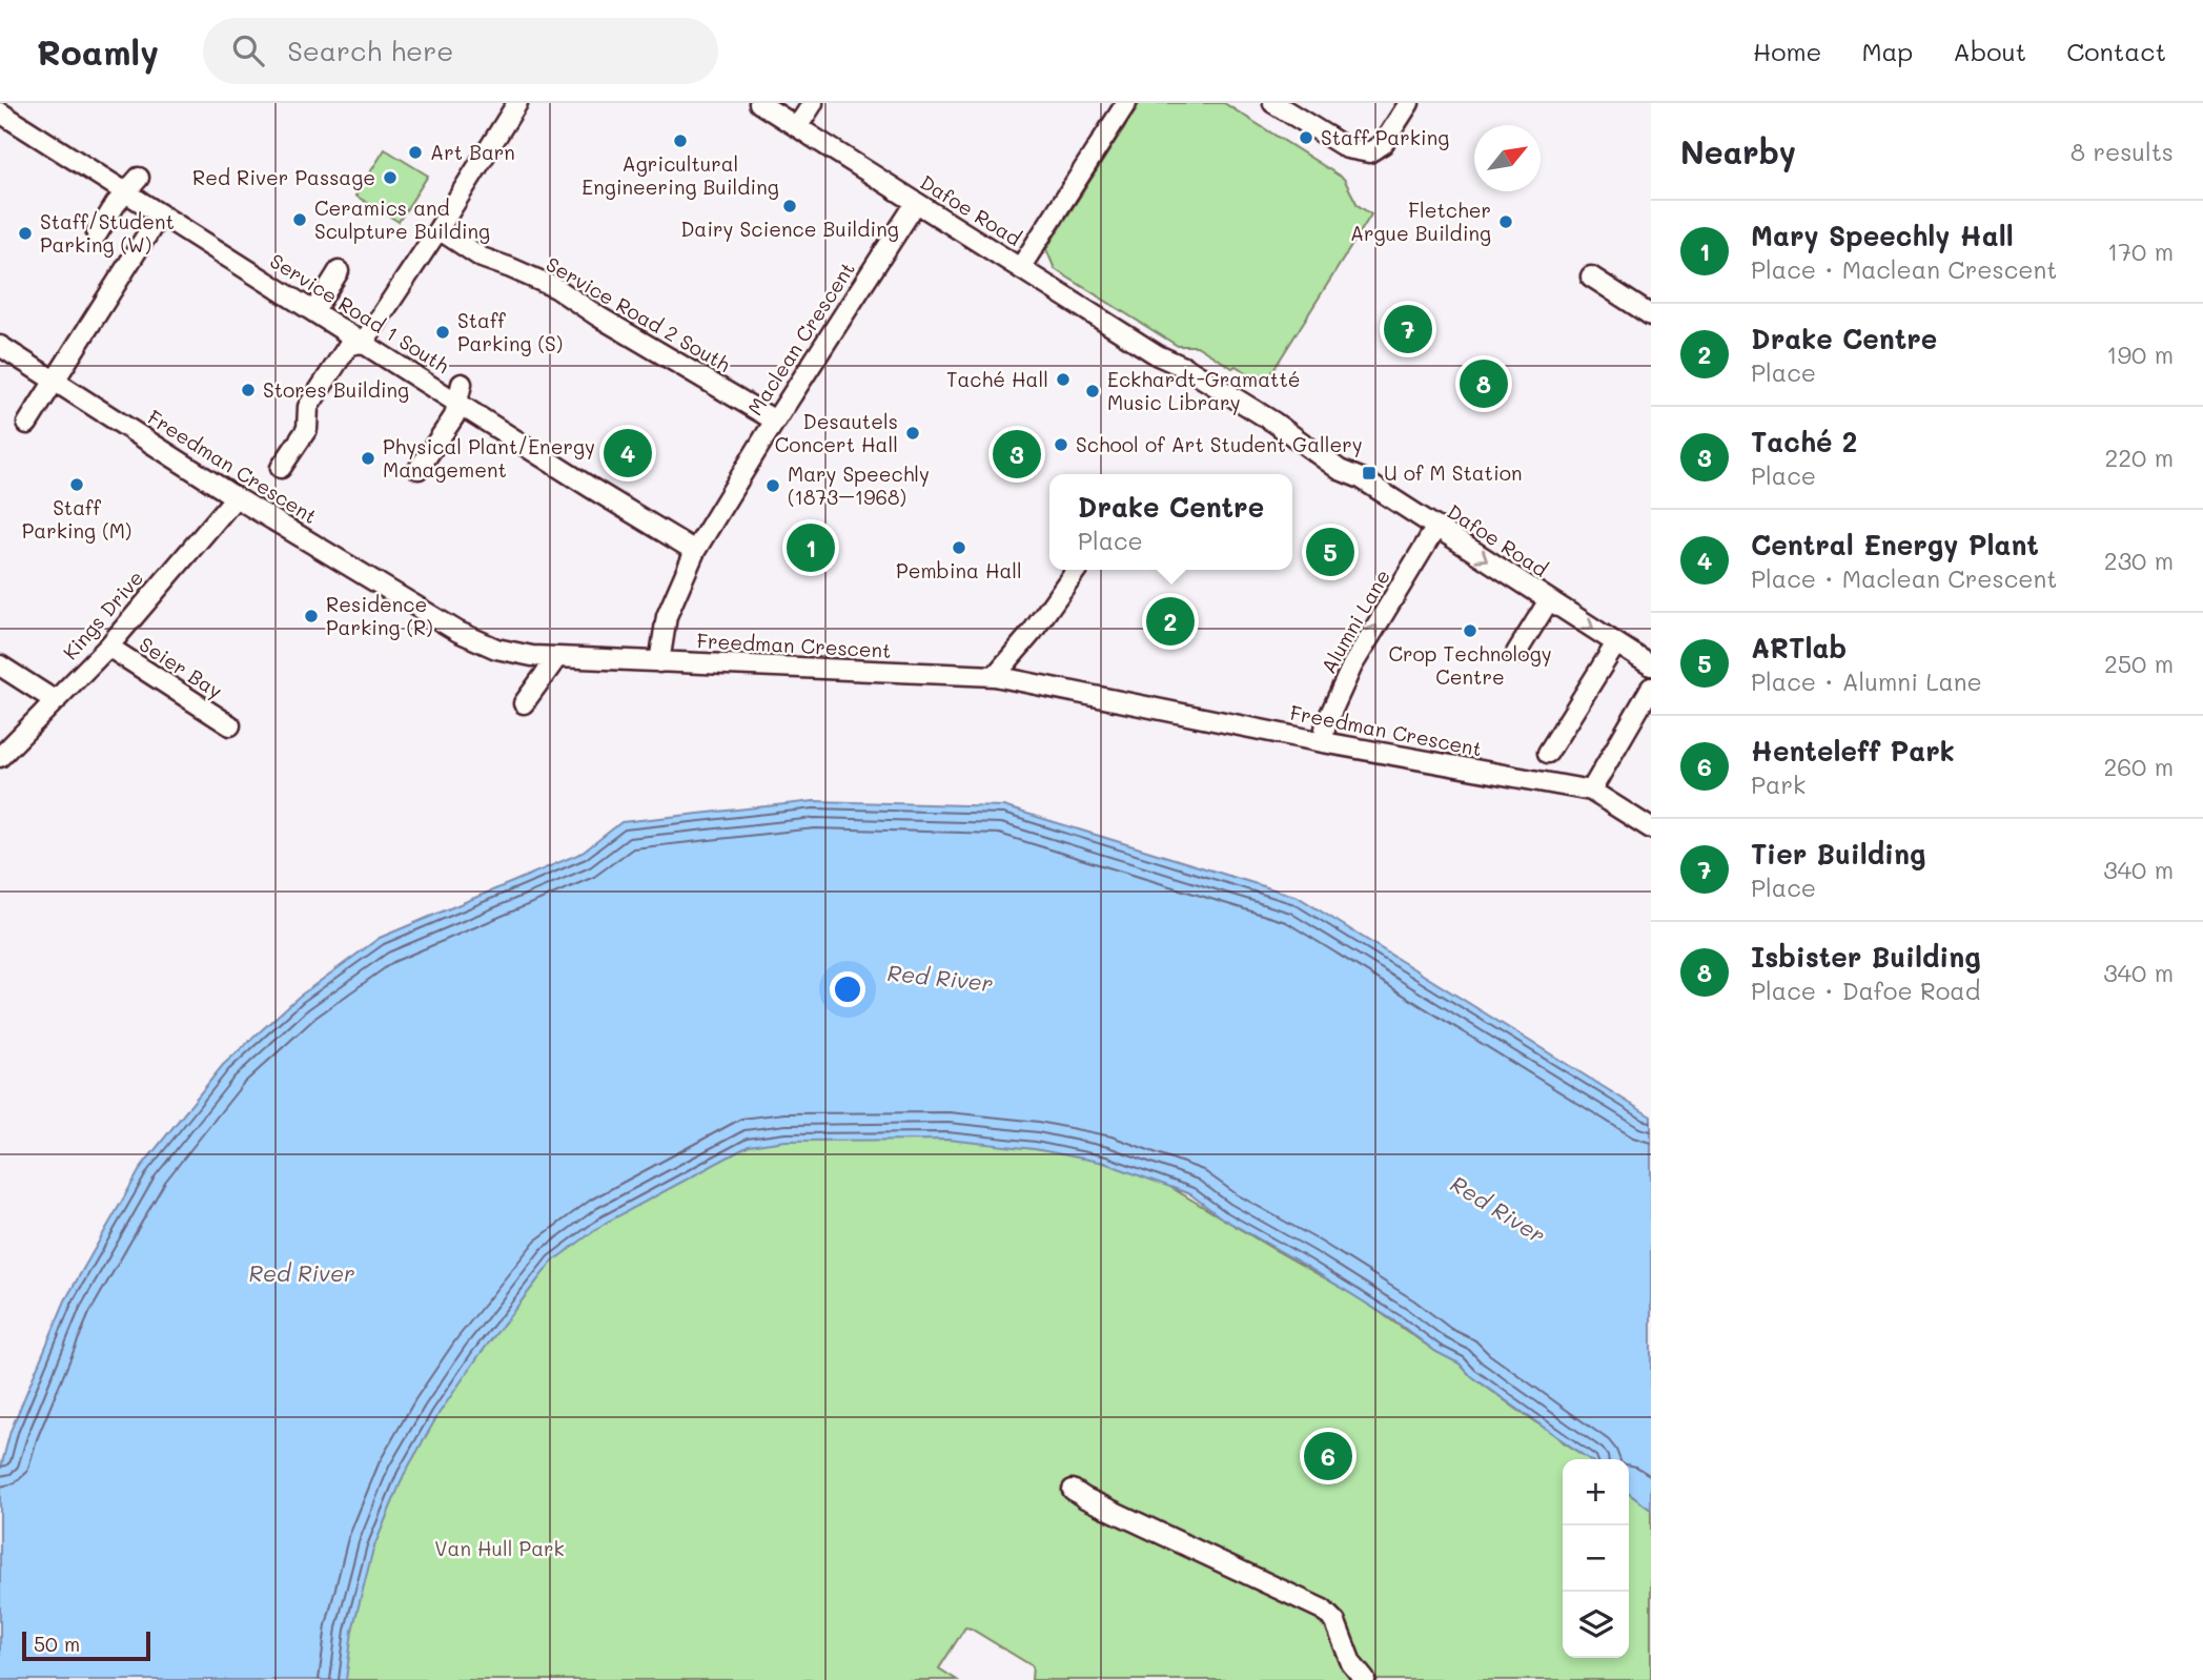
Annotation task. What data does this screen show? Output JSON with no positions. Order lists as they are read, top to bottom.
{
  "streets": {
    "street": [
      "Dafoe Road",
      "Service Road 1 South",
      "Service Road 2 South",
      "Maclean Crescent",
      "Freedman Crescent",
      "Kings Drive",
      "Alumni Lane",
      "Seier Bay"
    ]
  },
  "crossings": [
    ["Dafoe Road", "Maclean Crescent"],
    ["Dafoe Road", "Alumni Lane"],
    ["Service Road 1 South", "Maclean Crescent"],
    ["Service Road 2 South", "Maclean Crescent"],
    ["Maclean Crescent", "Freedman Crescent"],
    ["Freedman Crescent", "Kings Drive"],
    ["Freedman Crescent", "Alumni Lane"],
    ["Kings Drive", "Seier Bay"]
  ],
  "one_way": ["Alumni Lane"],
  "water": ["Red River"],
  "parks": ["Van Hull Park"],
  "places": {
    "other": [
      "Staff Parking",
      "Agricultural Engineering Building",
      "Art Barn",
      "Red River Passage",
      "Dairy Science Building",
      "Ceramics and Sculpture Building",
      "Fletcher Argue Building",
      "Staff/Student Parking (W)",
      "Staff Parking (S)",
      "Taché Hall",
      "Stores Building",
      "Eckhardt-Gramatté Music Library",
      "Desautels Concert Hall",
      "School of Art Student Gallery",
      "Physical Plant/Energy Management",
      "Staff Parking (M)",
      "Mary Speechly (1873–1968)",
      "Pembina Hall",
      "Residence Parking (R)",
      "Crop Technology Centre"
    ],
    "transit": ["U of M Station"]
  },
  "scale_bar": "50 m",
  "north": "top right",
  "page": {
    "header": "Roamly",
    "search": "Search here",
    "nav": [
      "Home",
      "Map",
      "About",
      "Contact"
    ],
    "heading": ["Nearby", "8 results"],
    "list": [
      {
        "mark": "1",
        "name": "Mary Speechly Hall",
        "note": "Place · Maclean Crescent",
        "value": "170 m"
      },
      {
        "mark": "2",
        "name": "Drake Centre",
        "note": "Place",
        "value": "190 m"
      },
      {
        "mark": "3",
        "name": "Taché 2",
        "note": "Place",
        "value": "220 m"
      },
      {
        "mark": "4",
        "name": "Central Energy Plant",
        "note": "Place · Maclean Crescent",
        "value": "230 m"
      },
      {
        "mark": "5",
        "name": "ARTlab",
        "note": "Place · Alumni Lane",
        "value": "250 m"
      },
      {
        "mark": "6",
        "name": "Henteleff Park",
        "note": "Park",
        "value": "260 m"
      },
      {
        "mark": "7",
        "name": "Tier Building",
        "note": "Place",
        "value": "340 m"
      },
      {
        "mark": "8",
        "name": "Isbister Building",
        "note": "Place · Dafoe Road",
        "value": "340 m"
      }
    ],
    "pins": [
      "7",
      "8",
      "4",
      "3",
      "1",
      "5",
      "2",
      "6"
    ],
    "popup": ["Drake Centre", "Place"],
    "map_buttons": ["+", "−"],
    "scale": "50 m"
  }
}
